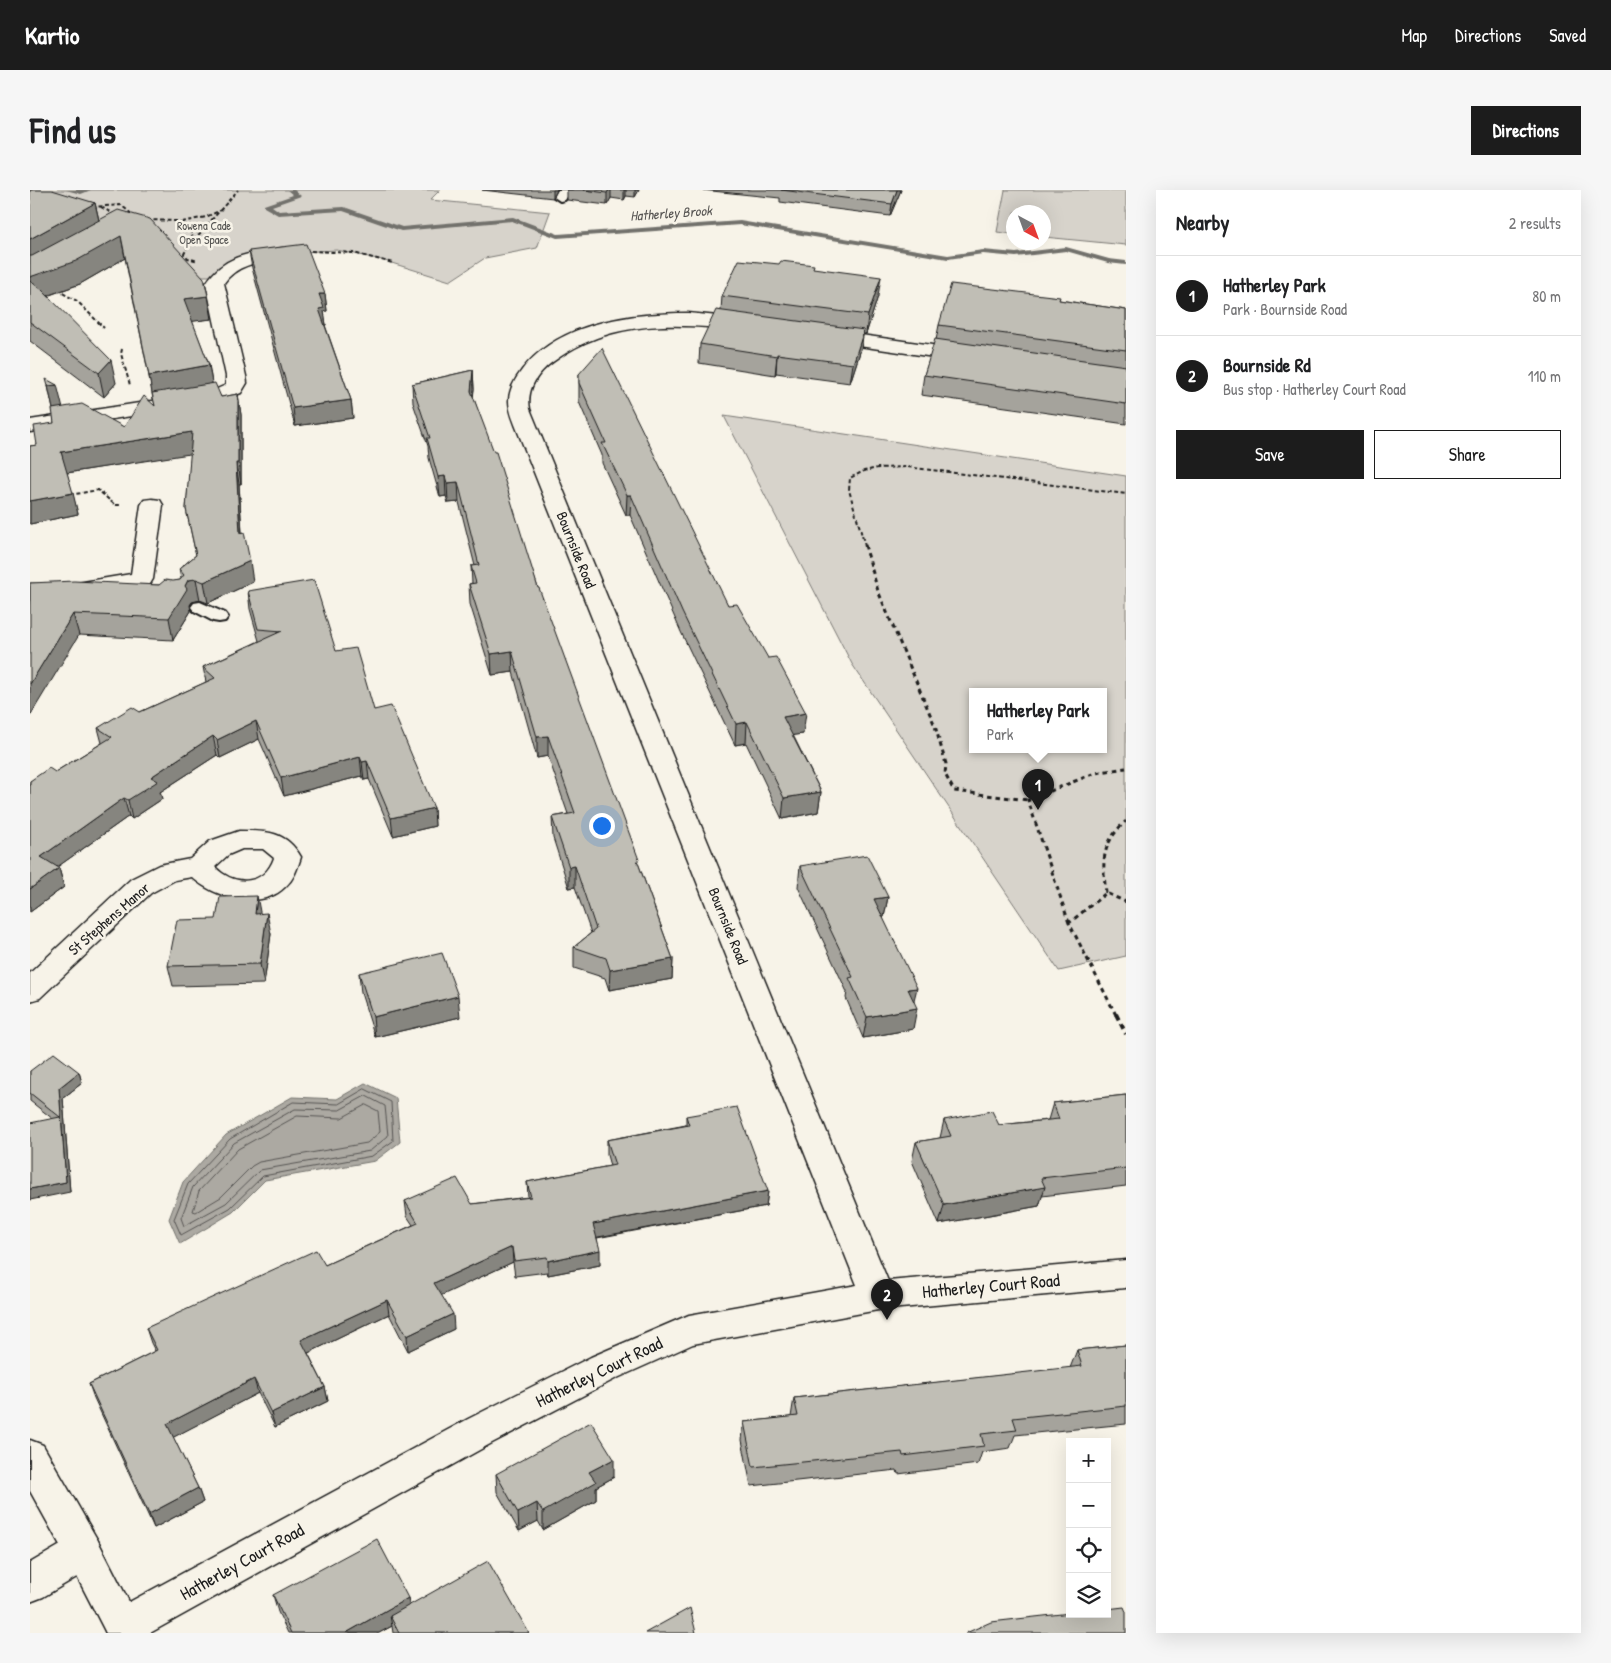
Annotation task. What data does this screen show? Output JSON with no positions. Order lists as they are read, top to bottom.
{
  "streets": {
    "street": ["Bournside Road", "St Stephens Manor", "Hatherley Court Road"]
  },
  "crossings": [
    ["Bournside Road", "Hatherley Court Road"]
  ],
  "water": ["Hatherley Brook"],
  "parks": ["Rowena Cade Open Space"],
  "north": "bottom right",
  "page": {
    "header": "Kartio",
    "nav": ["Map", "Directions", "Saved"],
    "buttons": [
      "Directions",
      ["Save", "Share"]
    ],
    "title": "Find us",
    "heading": ["Nearby", "2 results"],
    "list": [
      {
        "mark": "1",
        "name": "Hatherley Park",
        "note": "Park · Bournside Road",
        "value": "80 m"
      },
      {
        "mark": "2",
        "name": "Bournside Rd",
        "note": "Bus stop · Hatherley Court Road",
        "value": "110 m"
      }
    ],
    "popup": ["Hatherley Park", "Park"],
    "pins": ["1", "2"],
    "map_buttons": ["+", "−"]
  }
}
